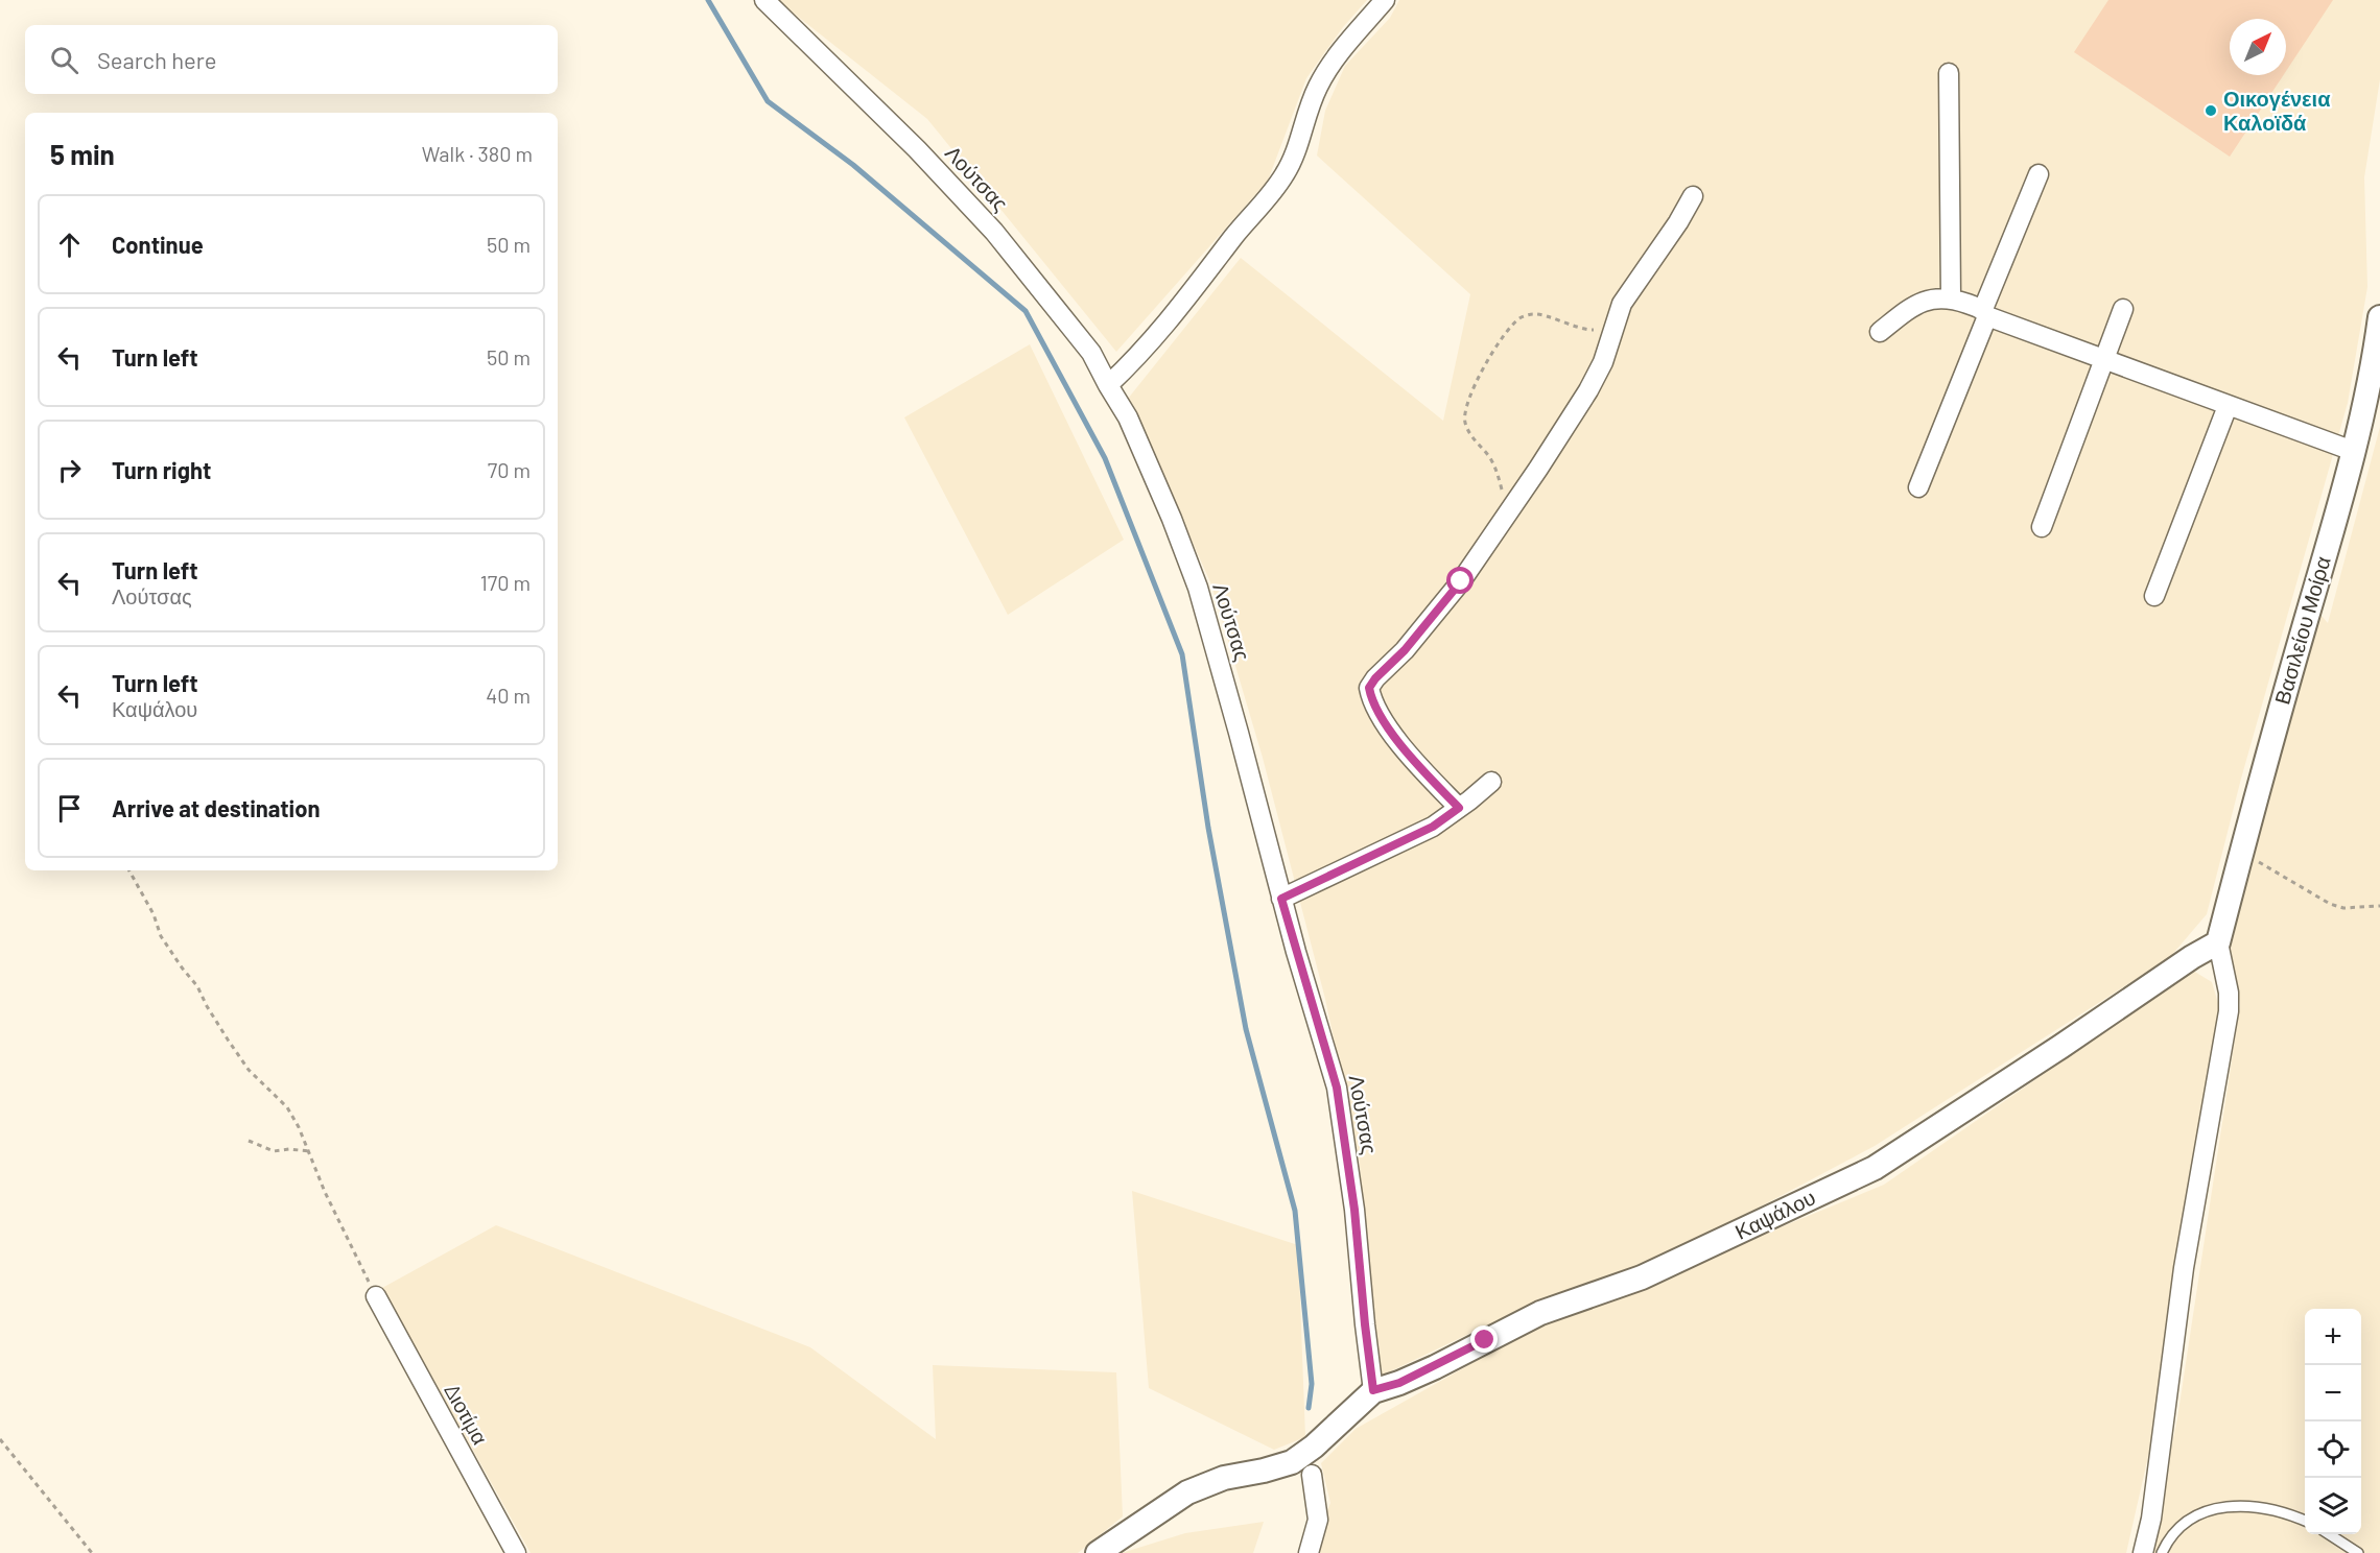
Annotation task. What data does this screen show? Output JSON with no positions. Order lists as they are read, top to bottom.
{
  "streets": {
    "street": [
      "Λούτσας",
      "Βασιλείου Μοίρα",
      "Καψάλου",
      "Διοτίμα"
    ]
  },
  "crossings": [
    ["Λούτσας", "Καψάλου"],
    ["Βασιλείου Μοίρα", "Καψάλου"]
  ],
  "places": ["Οικογένεια Καλοϊδά"],
  "north": "top right",
  "page": {
    "search": "Search here",
    "heading": ["5 min", "Walk · 380 m"],
    "list": [
      ["Continue", "50 m"],
      ["Turn left", "50 m"],
      ["Turn right", "70 m"],
      ["Turn left", "Λούτσας", "170 m"],
      ["Turn left", "Καψάλου", "40 m"],
      "Arrive at destination"
    ],
    "map_buttons": ["+", "−"]
  }
}
